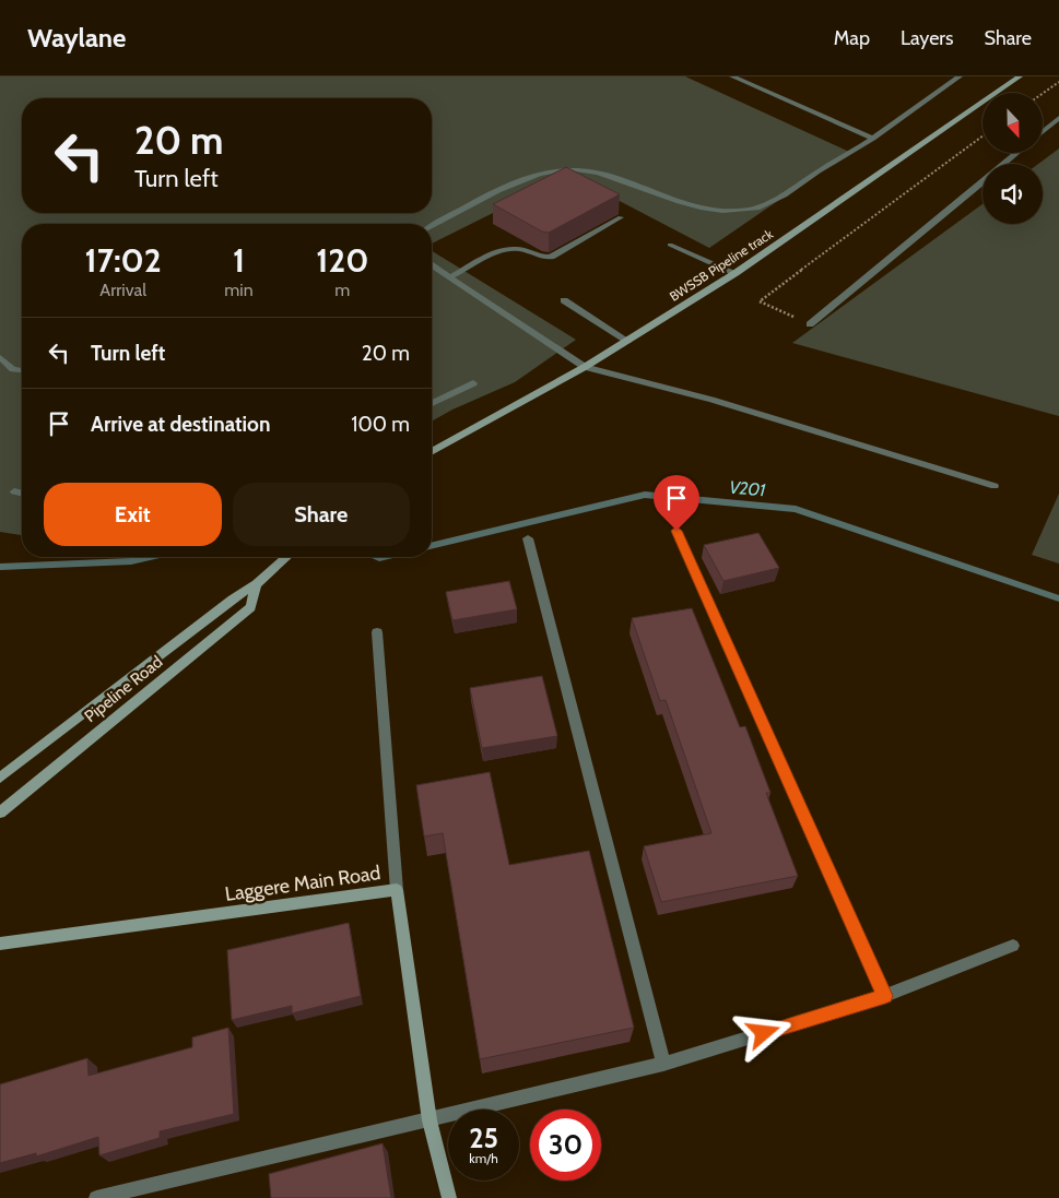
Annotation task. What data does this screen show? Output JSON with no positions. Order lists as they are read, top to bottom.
{
  "streets": {
    "street": ["BWSSB Pipeline track", "Pipeline Road", "Laggere Main Road"]
  },
  "water": ["V201"],
  "north": "bottom",
  "page": {
    "header": "Waylane",
    "nav": ["Map", "Layers", "Share"],
    "turn": ["20 m", "Turn left"],
    "eta": [
      "17:02",
      "Arrival",
      "1",
      "min",
      "120",
      "m"
    ],
    "list": [
      {
        "name": "Turn left",
        "value": "20 m"
      },
      {
        "name": "Arrive at destination",
        "value": "100 m"
      }
    ],
    "buttons": ["Exit", "Share"],
    "speed": "25 km/h",
    "limit": "30"
  }
}
